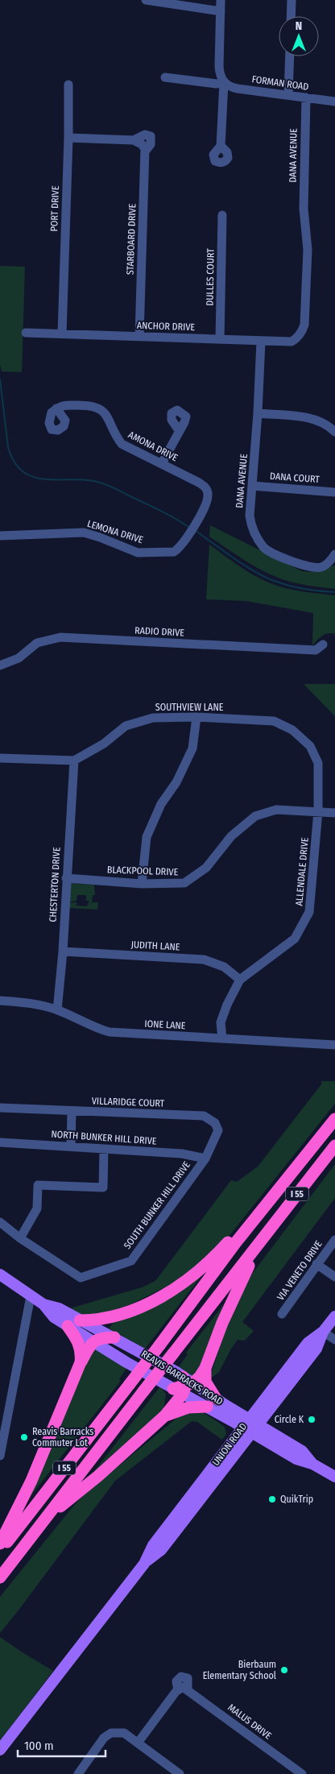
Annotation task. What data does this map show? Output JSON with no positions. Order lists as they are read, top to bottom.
{
  "streets": {
    "highway": ["I 55"],
    "main road": ["REAVIS BARRACKS ROAD", "UNION ROAD"],
    "street": [
      "FORMAN ROAD",
      "DANA AVENUE",
      "PORT DRIVE",
      "STARBOARD DRIVE",
      "DULLES COURT",
      "ANCHOR DRIVE",
      "AMONA DRIVE",
      "DANA COURT",
      "LEMONA DRIVE",
      "RADIO DRIVE",
      "SOUTHVIEW LANE",
      "BLACKPOOL DRIVE",
      "ALLENDALE DRIVE",
      "CHESTERTON DRIVE",
      "JUDITH LANE",
      "IONE LANE",
      "VILLARIDGE COURT",
      "NORTH BUNKER HILL DRIVE",
      "SOUTH BUNKER HILL DRIVE",
      "VIA VENETO DRIVE",
      "MALUS DRIVE"
    ]
  },
  "crossings": [
    ["FORMAN ROAD", "DANA AVENUE"],
    ["DANA AVENUE", "ANCHOR DRIVE"],
    ["DANA AVENUE", "DANA COURT"],
    ["PORT DRIVE", "STARBOARD DRIVE"],
    ["PORT DRIVE", "ANCHOR DRIVE"],
    ["STARBOARD DRIVE", "ANCHOR DRIVE"],
    ["DULLES COURT", "ANCHOR DRIVE"],
    ["AMONA DRIVE", "LEMONA DRIVE"],
    ["SOUTHVIEW LANE", "ALLENDALE DRIVE"],
    ["SOUTHVIEW LANE", "CHESTERTON DRIVE"],
    ["BLACKPOOL DRIVE", "ALLENDALE DRIVE"],
    ["BLACKPOOL DRIVE", "CHESTERTON DRIVE"],
    ["ALLENDALE DRIVE", "JUDITH LANE"],
    ["ALLENDALE DRIVE", "IONE LANE"],
    ["CHESTERTON DRIVE", "JUDITH LANE"],
    ["CHESTERTON DRIVE", "IONE LANE"],
    ["VILLARIDGE COURT", "NORTH BUNKER HILL DRIVE"],
    ["VILLARIDGE COURT", "SOUTH BUNKER HILL DRIVE"],
    ["NORTH BUNKER HILL DRIVE", "SOUTH BUNKER HILL DRIVE"],
    ["REAVIS BARRACKS ROAD", "UNION ROAD"]
  ],
  "places": [
    "Circle K",
    "Reavis Barracks Commuter Lot",
    "QuikTrip",
    "Bierbaum Elementary School"
  ],
  "scale_bar": "100 m",
  "north": "top"
}
